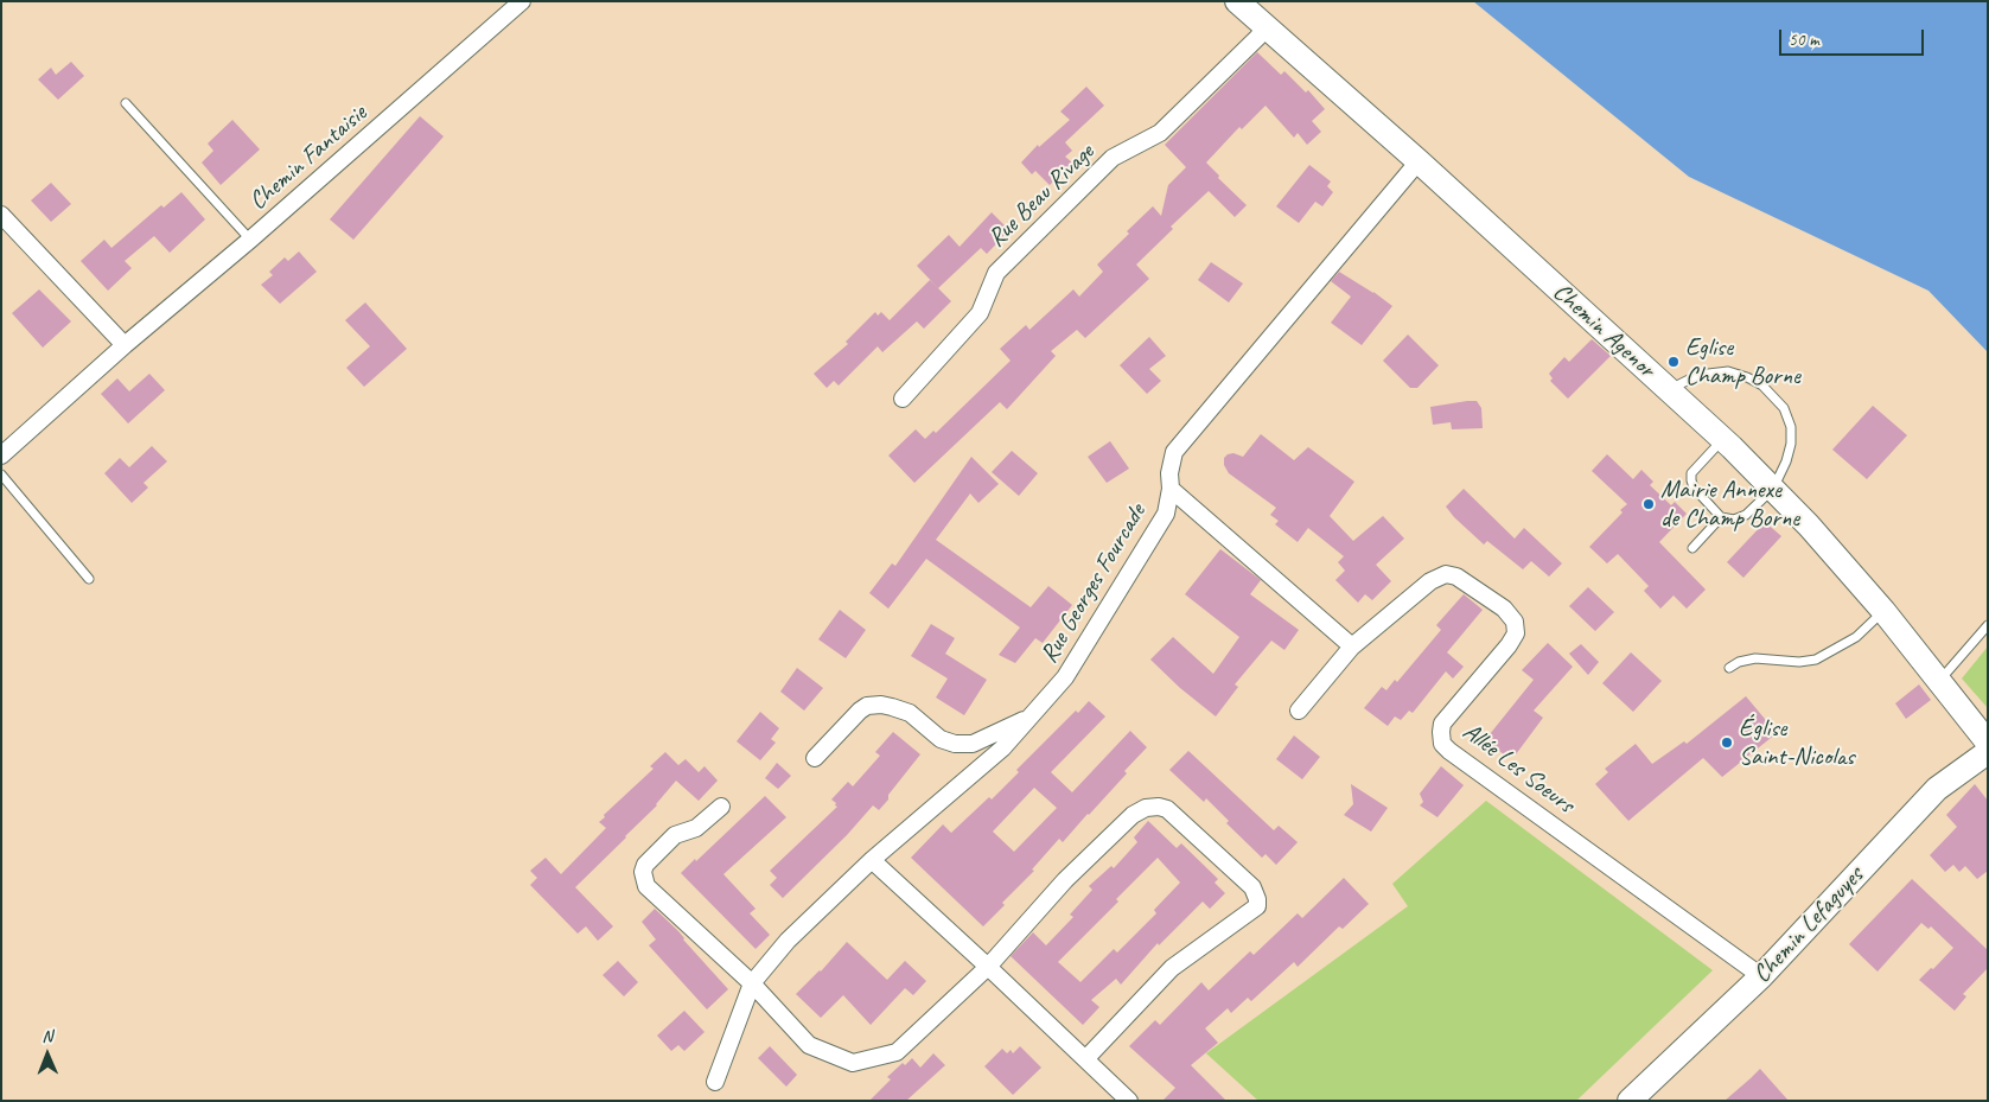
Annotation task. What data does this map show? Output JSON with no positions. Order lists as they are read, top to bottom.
{
  "streets": {
    "main road": ["Chemin Agenor", "Chemin Lefaguyes"],
    "street": [
      "Chemin Fantaisie",
      "Rue Beau Rivage",
      "Rue Georges Fourcade",
      "Allée Les Soeurs"
    ]
  },
  "crossings": [
    ["Rue Beau Rivage", "Chemin Agenor"],
    ["Chemin Agenor", "Rue Georges Fourcade"],
    ["Allée Les Soeurs", "Chemin Lefaguyes"]
  ],
  "places": ["Eglise Champ Borne", "Mairie Annexe de Champ Borne", "Église Saint-Nicolas"],
  "scale_bar": "50 m",
  "north": "top"
}
